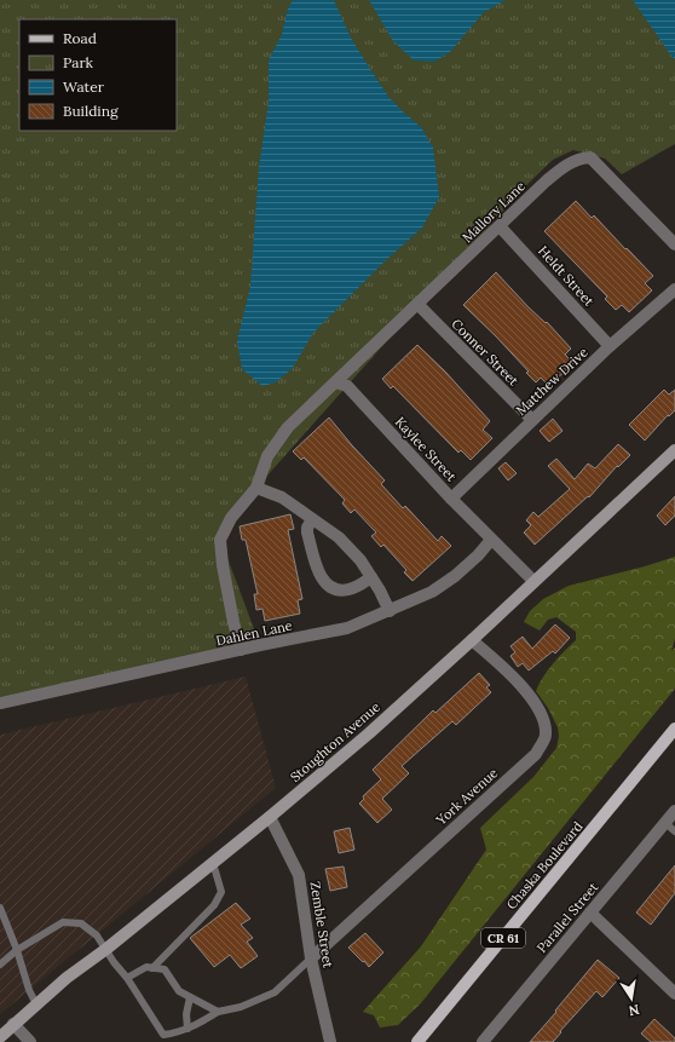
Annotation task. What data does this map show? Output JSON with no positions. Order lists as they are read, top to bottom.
{
  "streets": {
    "main road": ["Chaska Boulevard", "CR 61"],
    "street": [
      "Mallory Lane",
      "Heldt Street",
      "Conner Street",
      "Matthew Drive",
      "Kaylee Street",
      "Dahlen Lane",
      "Stoughton Avenue",
      "York Avenue",
      "Parallel Street",
      "Zemble Street"
    ]
  },
  "crossings": [
    ["Mallory Lane", "Heldt Street"],
    ["Mallory Lane", "Conner Street"],
    ["Mallory Lane", "Kaylee Street"],
    ["Heldt Street", "Matthew Drive"],
    ["Conner Street", "Matthew Drive"],
    ["Matthew Drive", "Kaylee Street"],
    ["Kaylee Street", "Dahlen Lane"],
    ["Kaylee Street", "Stoughton Avenue"],
    ["Stoughton Avenue", "York Avenue"],
    ["Stoughton Avenue", "Zemble Street"],
    ["York Avenue", "Zemble Street"]
  ],
  "legend": [
    "Road",
    "Park",
    "Water",
    "Building"
  ],
  "north": "bottom"
}
